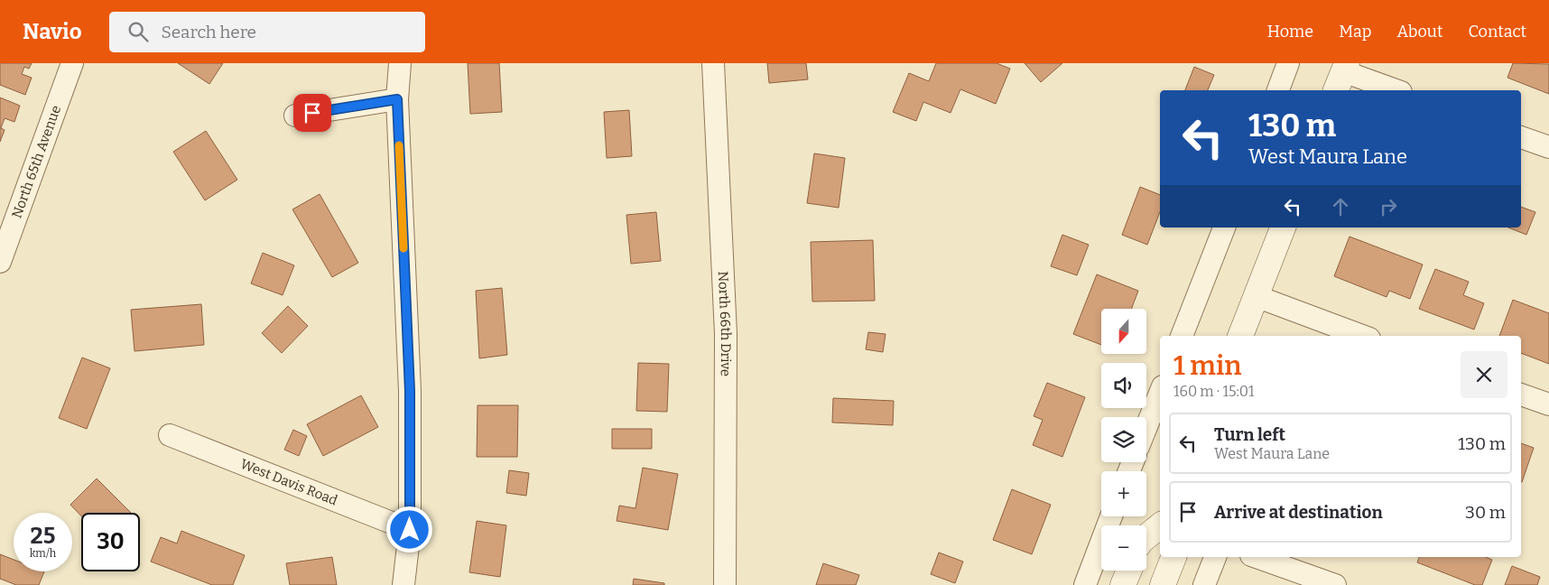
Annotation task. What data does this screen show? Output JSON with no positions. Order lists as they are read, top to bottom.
{
  "streets": {
    "street": ["North 65th Avenue", "North 66th Drive", "West Davis Road"]
  },
  "north": "bottom",
  "page": {
    "header": "Navio",
    "search": "Search here",
    "nav": [
      "Home",
      "Map",
      "About",
      "Contact"
    ],
    "turn": ["130 m", "West Maura Lane"],
    "map_buttons": ["+", "−"],
    "heading": ["1 min", "160 m · 15:01"],
    "list": [
      {
        "name": "Turn left",
        "note": "West Maura Lane",
        "value": "130 m"
      },
      {
        "name": "Arrive at destination",
        "value": "30 m"
      }
    ],
    "speed": "25 km/h",
    "limit": "30"
  }
}
